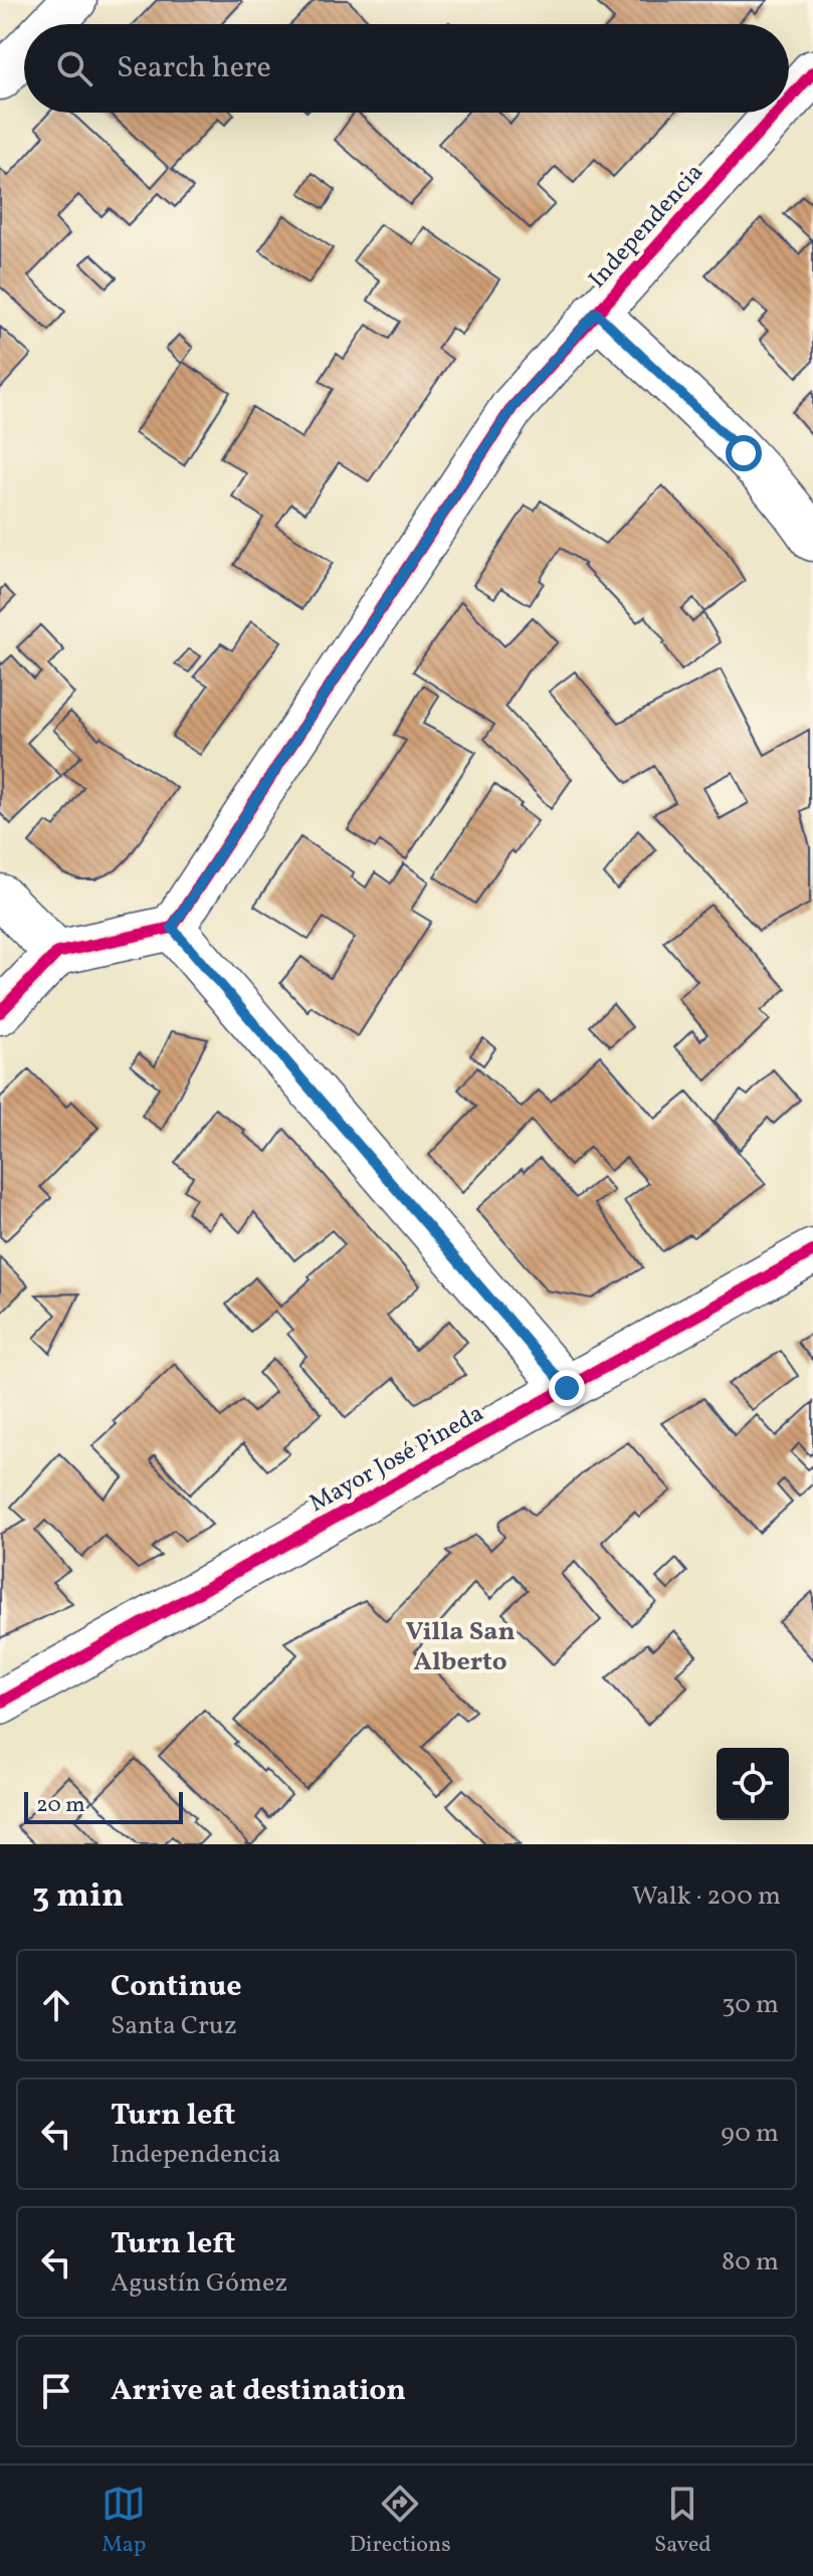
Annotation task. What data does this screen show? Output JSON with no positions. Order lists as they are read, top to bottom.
{
  "streets": {
    "street": ["Independencia", "Mayor José Pineda"]
  },
  "districts": ["Villa San Alberto"],
  "scale_bar": "20 m",
  "page": {
    "search": "Search here",
    "scale": "20 m",
    "heading": ["3 min", "Walk · 200 m"],
    "list": [
      ["Continue", "Santa Cruz", "30 m"],
      ["Turn left", "Independencia", "90 m"],
      ["Turn left", "Agustín Gómez", "80 m"],
      "Arrive at destination"
    ],
    "nav": ["Map", "Directions", "Saved"]
  }
}
